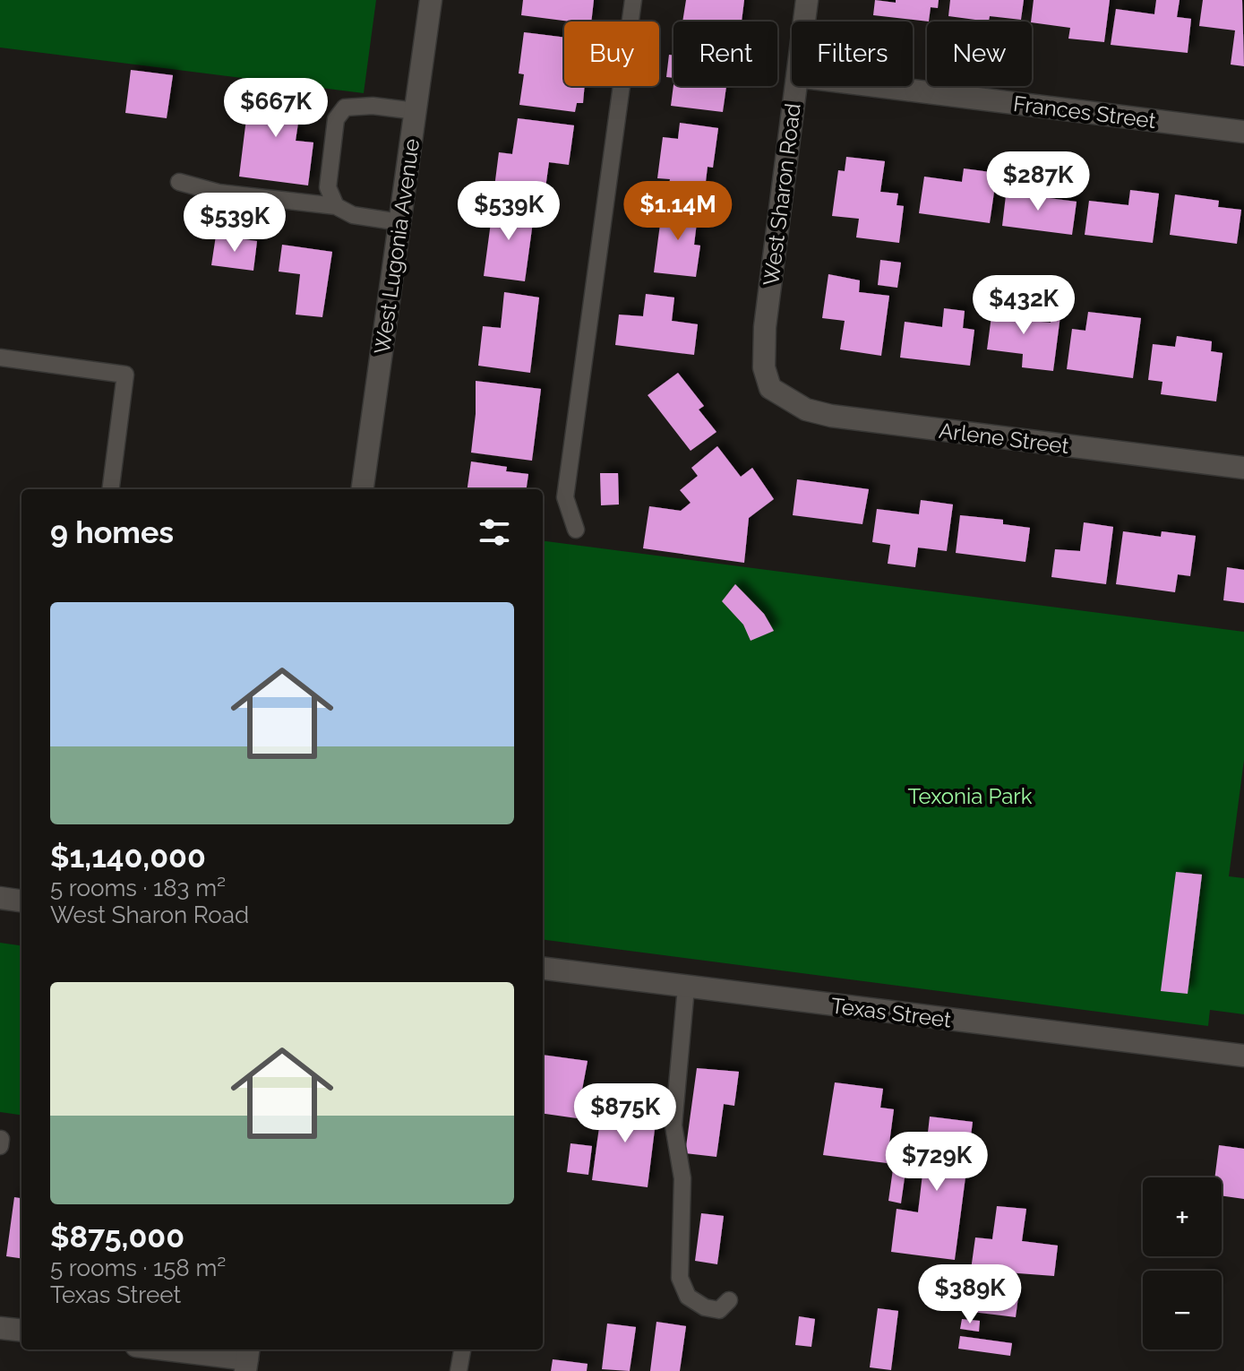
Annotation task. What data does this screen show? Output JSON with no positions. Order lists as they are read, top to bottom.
{
  "streets": {
    "street": [
      "Frances Street",
      "West Sharon Road",
      "West Lugonia Avenue",
      "Arlene Street",
      "Texas Street"
    ]
  },
  "crossings": [
    ["West Sharon Road", "Arlene Street"]
  ],
  "parks": ["Texonia Park"],
  "page": {
    "chip": [
      "Buy",
      "Rent",
      "Filters",
      "New"
    ],
    "price": [
      "$667K",
      "$287K",
      "$539K",
      "$1.14M",
      "$539K",
      "$432K",
      "$875K",
      "$729K",
      "$389K"
    ],
    "heading": "9 homes",
    "list": [
      {
        "name": "$1,140,000",
        "note": "5 rooms · 183 m² · West Sharon Road"
      },
      {
        "name": "$875,000",
        "note": "5 rooms · 158 m² · Texas Street"
      }
    ],
    "map_buttons": ["+", "−"]
  }
}
